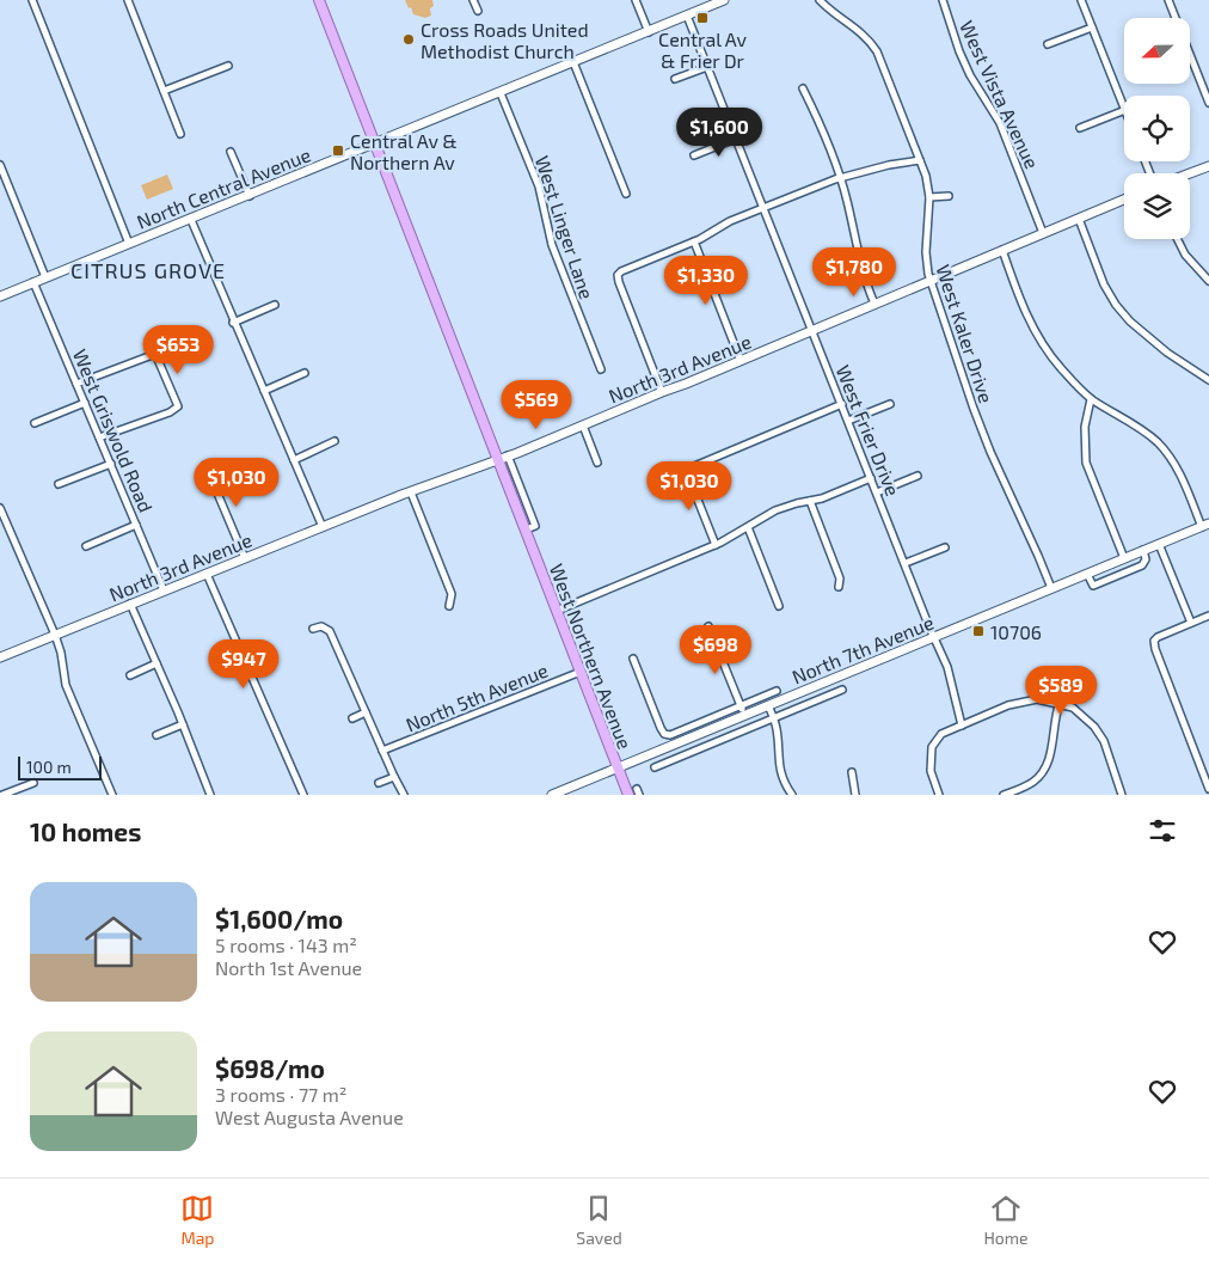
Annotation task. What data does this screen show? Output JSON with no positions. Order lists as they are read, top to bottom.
{
  "streets": {
    "main road": [
      "North Central Avenue",
      "North 3rd Avenue",
      "North 7th Avenue",
      "West Northern Avenue"
    ],
    "street": [
      "West Vista Avenue",
      "West Linger Lane",
      "West Kaler Drive",
      "West Griswold Road",
      "West Frier Drive",
      "North 5th Avenue"
    ]
  },
  "crossings": [
    ["West Vista Avenue", "North 3rd Avenue"],
    ["North Central Avenue", "West Linger Lane"],
    ["North Central Avenue", "West Griswold Road"],
    ["North Central Avenue", "West Frier Drive"],
    ["North Central Avenue", "West Northern Avenue"],
    ["West Kaler Drive", "North 3rd Avenue"],
    ["West Kaler Drive", "North 7th Avenue"],
    ["North 3rd Avenue", "West Griswold Road"],
    ["North 3rd Avenue", "West Frier Drive"],
    ["North 3rd Avenue", "West Northern Avenue"],
    ["West Frier Drive", "North 7th Avenue"],
    ["North 7th Avenue", "West Northern Avenue"],
    ["West Northern Avenue", "North 5th Avenue"]
  ],
  "districts": ["CITRUS GROVE"],
  "places": {
    "transit": ["Central Av & Frier Dr", "Central Av & Northern Av", "10706"],
    "other": ["Cross Roads United Methodist Church"]
  },
  "scale_bar": "100 m",
  "north": "left",
  "page": {
    "price": [
      "$1,600",
      "$1,780",
      "$1,330",
      "$653",
      "$569",
      "$1,030",
      "$1,030",
      "$698",
      "$947",
      "$589"
    ],
    "scale": "100 m",
    "heading": "10 homes",
    "list": [
      {
        "name": "$1,600/mo",
        "note": "5 rooms · 143 m² · North 1st Avenue"
      },
      {
        "name": "$698/mo",
        "note": "3 rooms · 77 m² · West Augusta Avenue"
      }
    ],
    "tabs": ["Map", "Saved", "Home"]
  }
}
